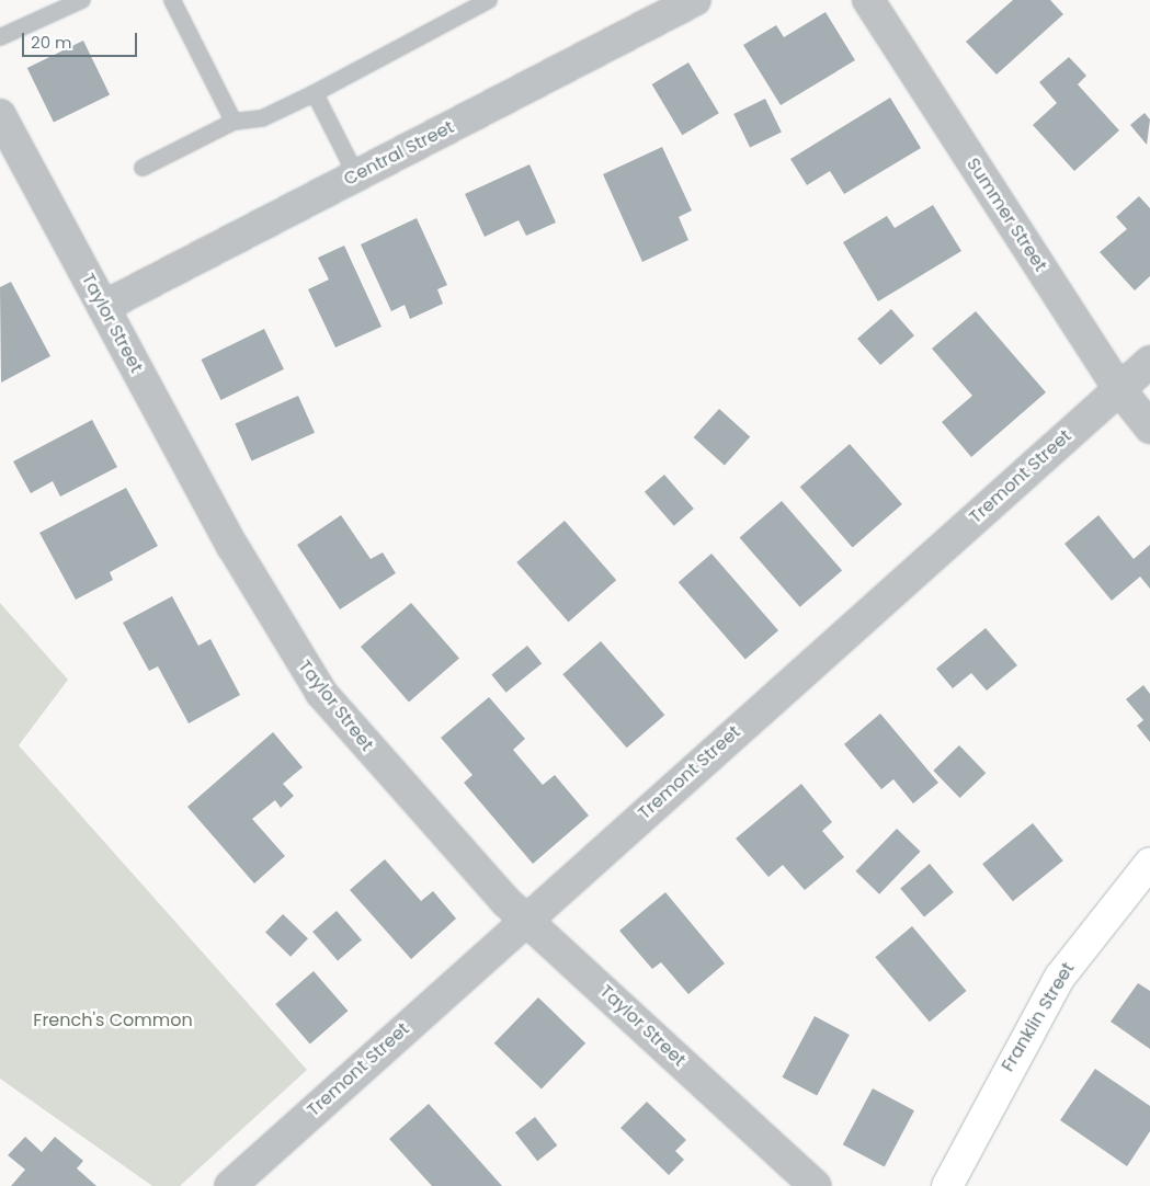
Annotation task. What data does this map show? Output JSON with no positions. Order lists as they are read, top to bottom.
{
  "streets": {
    "main road": ["Franklin Street"],
    "street": [
      "Central Street",
      "Summer Street",
      "Taylor Street",
      "Tremont Street"
    ]
  },
  "crossings": [
    ["Central Street", "Taylor Street"],
    ["Summer Street", "Tremont Street"],
    ["Taylor Street", "Tremont Street"]
  ],
  "parks": ["French's Common"],
  "scale_bar": "20 m"
}
